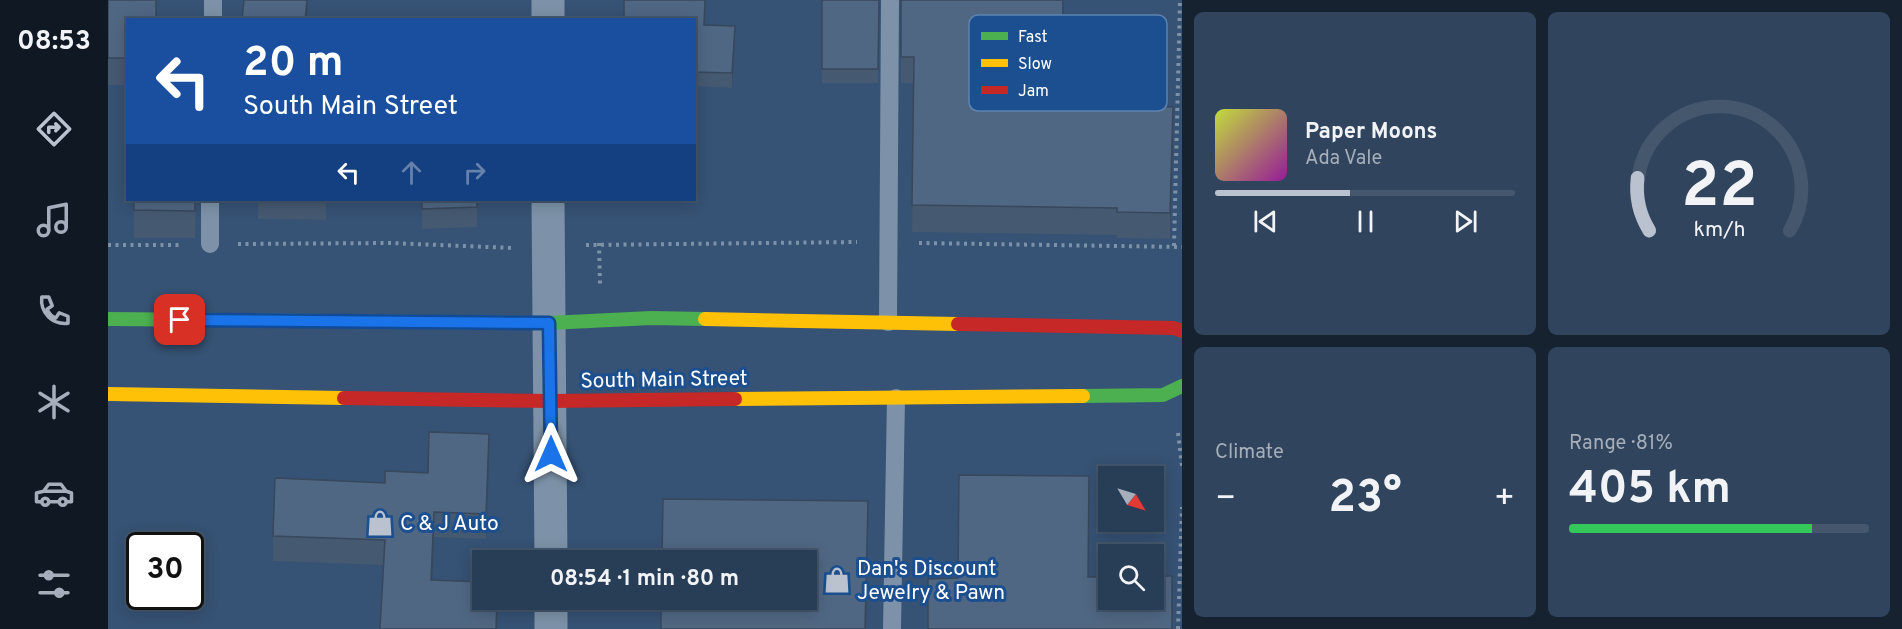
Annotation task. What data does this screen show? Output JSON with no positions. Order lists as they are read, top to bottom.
{
  "streets": {
    "street": ["South Main Street"]
  },
  "places": {
    "shop": ["C & J Auto", "Dan's Discount Jewelry & Pawn"]
  },
  "legend": ["Fast", "Slow", "Jam"],
  "north": "bottom right",
  "page": {
    "tabs": "08:53",
    "turn": ["20 m", "South Main Street"],
    "song": ["Paper Moons", "Ada Vale"],
    "tile": [
      "Climate",
      ["Range · 81%", "405 km"]
    ],
    "heat": ["−", "23°", "+"],
    "limit": "30",
    "trip": "08:54 · 1 min · 80 m",
    "gauge": ["22", "km/h"]
  }
}
